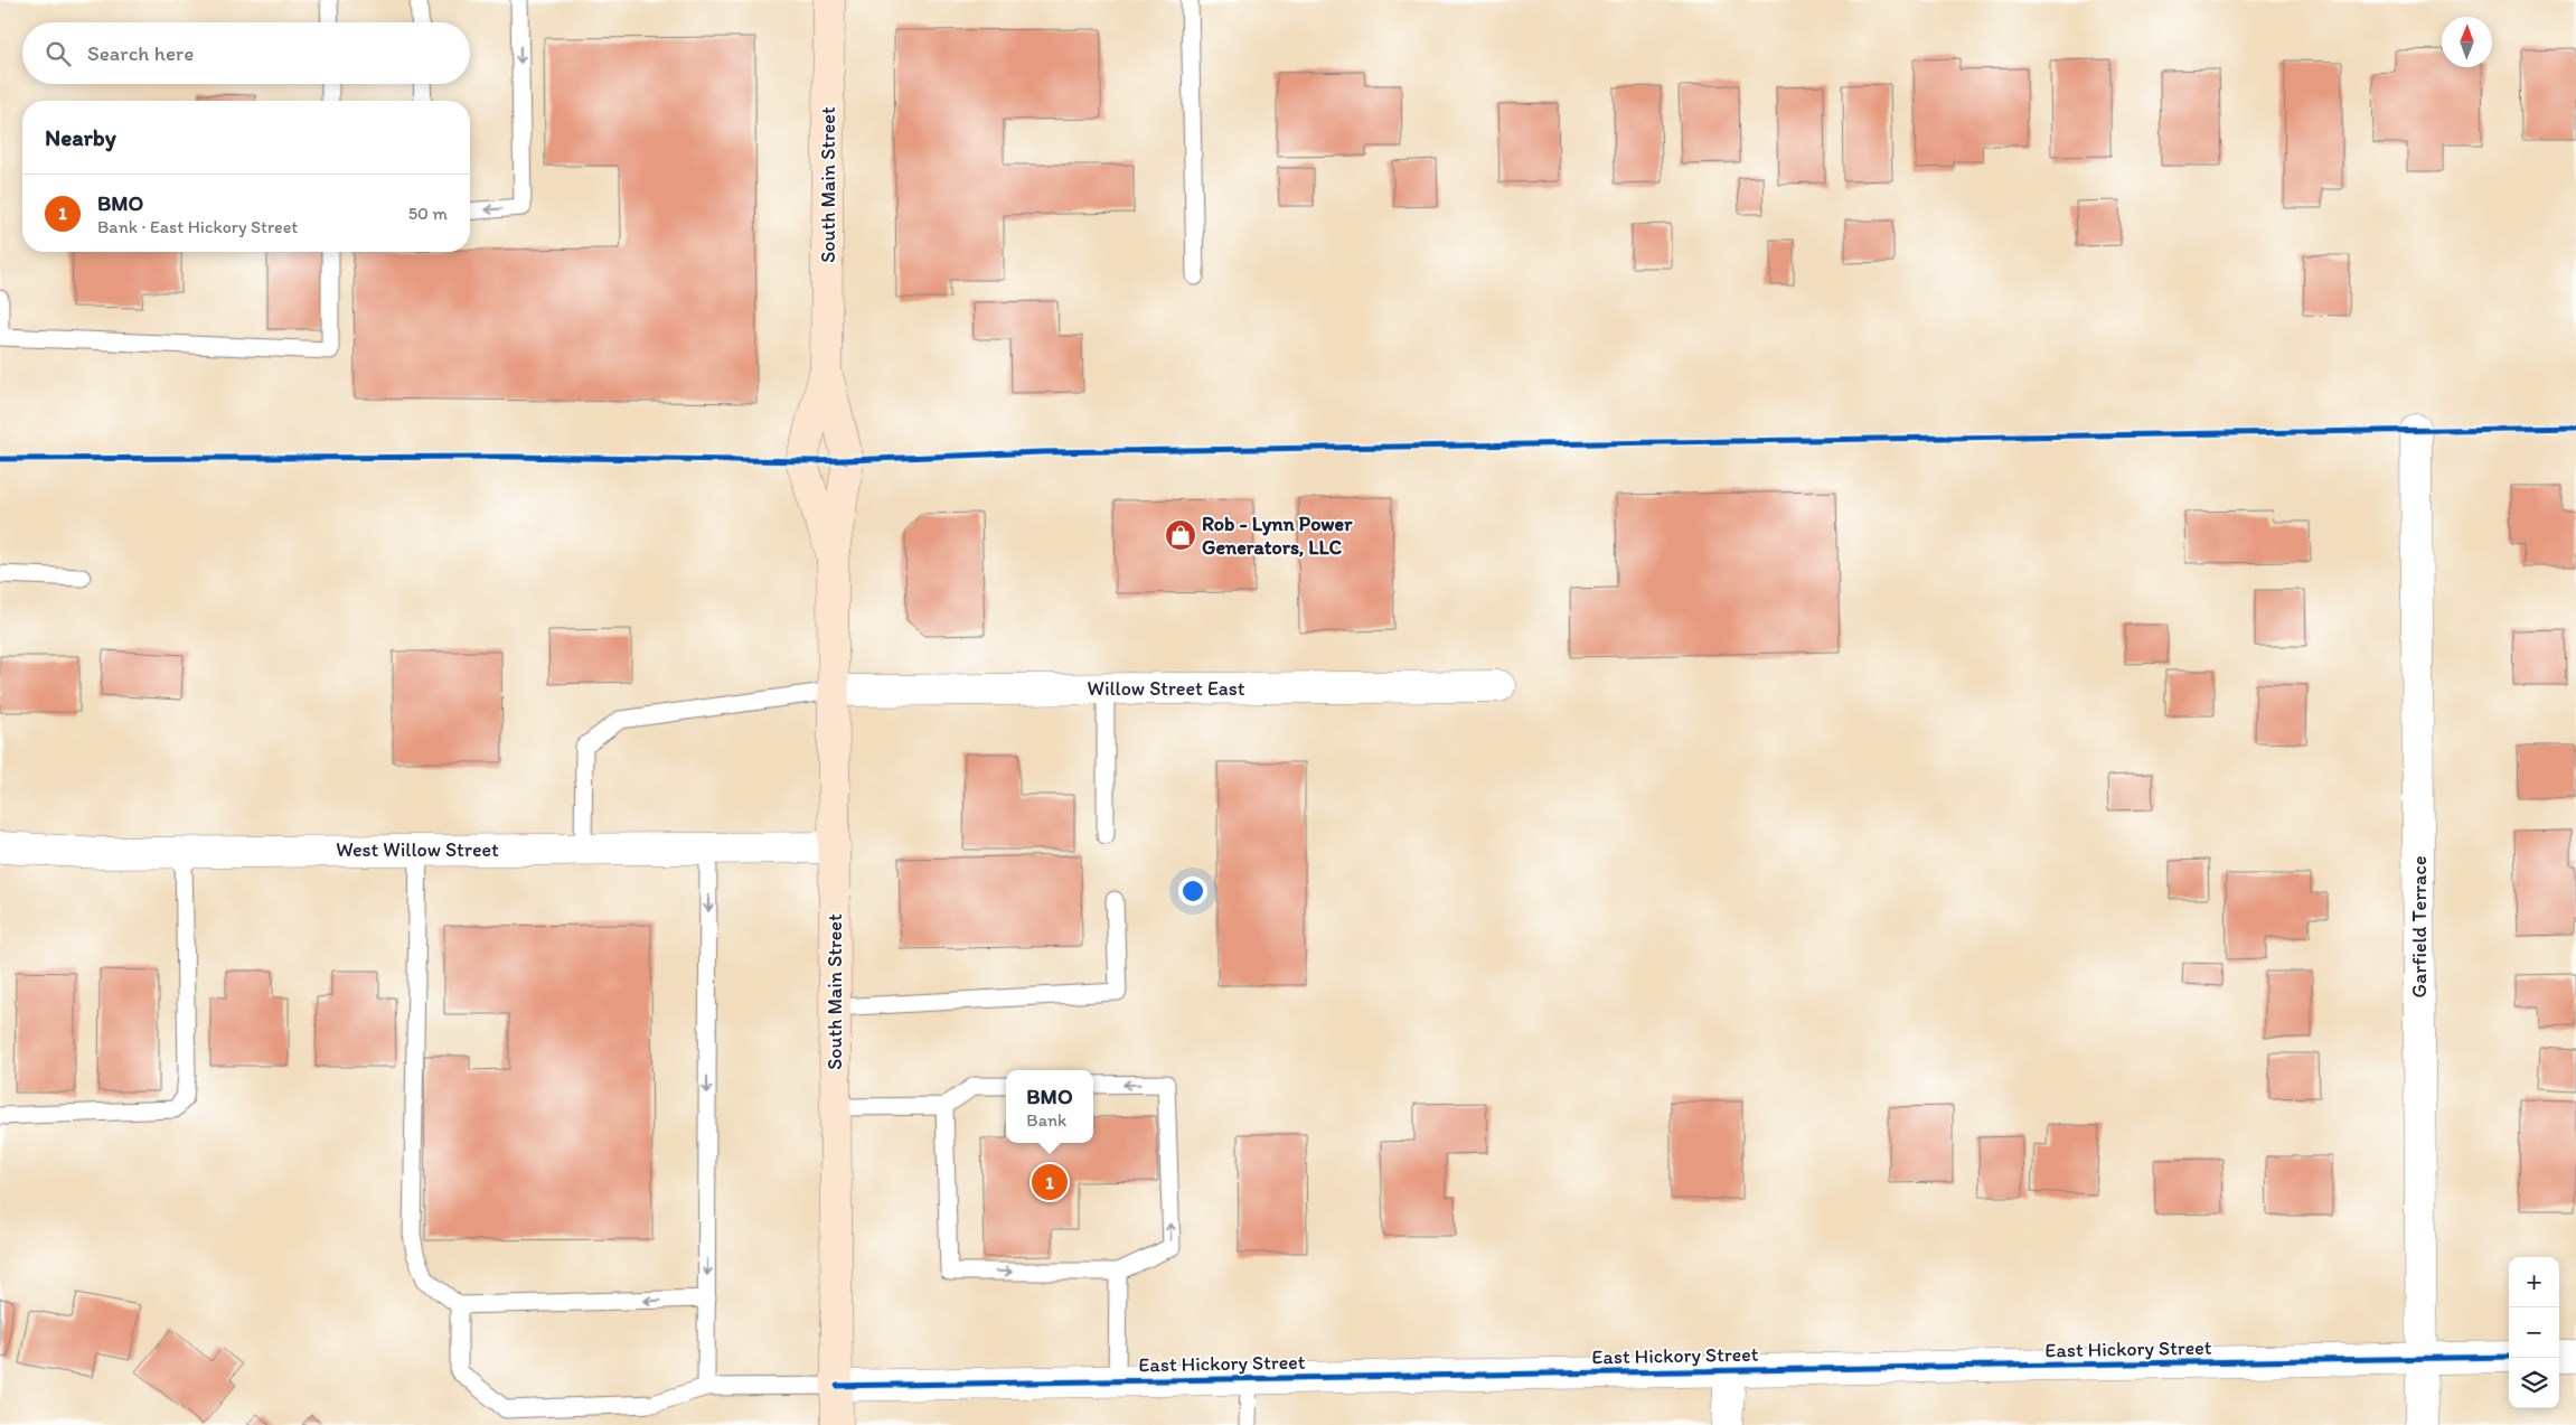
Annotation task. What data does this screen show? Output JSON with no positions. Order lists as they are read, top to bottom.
{
  "streets": {
    "main road": ["South Main Street"],
    "street": [
      "Willow Street East",
      "West Willow Street",
      "Garfield Terrace",
      "East Hickory Street"
    ]
  },
  "crossings": [
    ["South Main Street", "Willow Street East"],
    ["South Main Street", "West Willow Street"],
    ["South Main Street", "East Hickory Street"],
    ["Garfield Terrace", "East Hickory Street"]
  ],
  "places": {
    "shop": ["Rob - Lynn Power Generators, LLC"]
  },
  "north": "top",
  "page": {
    "search": "Search here",
    "heading": "Nearby",
    "list": [
      {
        "mark": "1",
        "name": "BMO",
        "note": "Bank · East Hickory Street",
        "value": "50 m"
      }
    ],
    "popup": ["BMO", "Bank"],
    "pins": "1",
    "map_buttons": ["+", "−"]
  }
}
